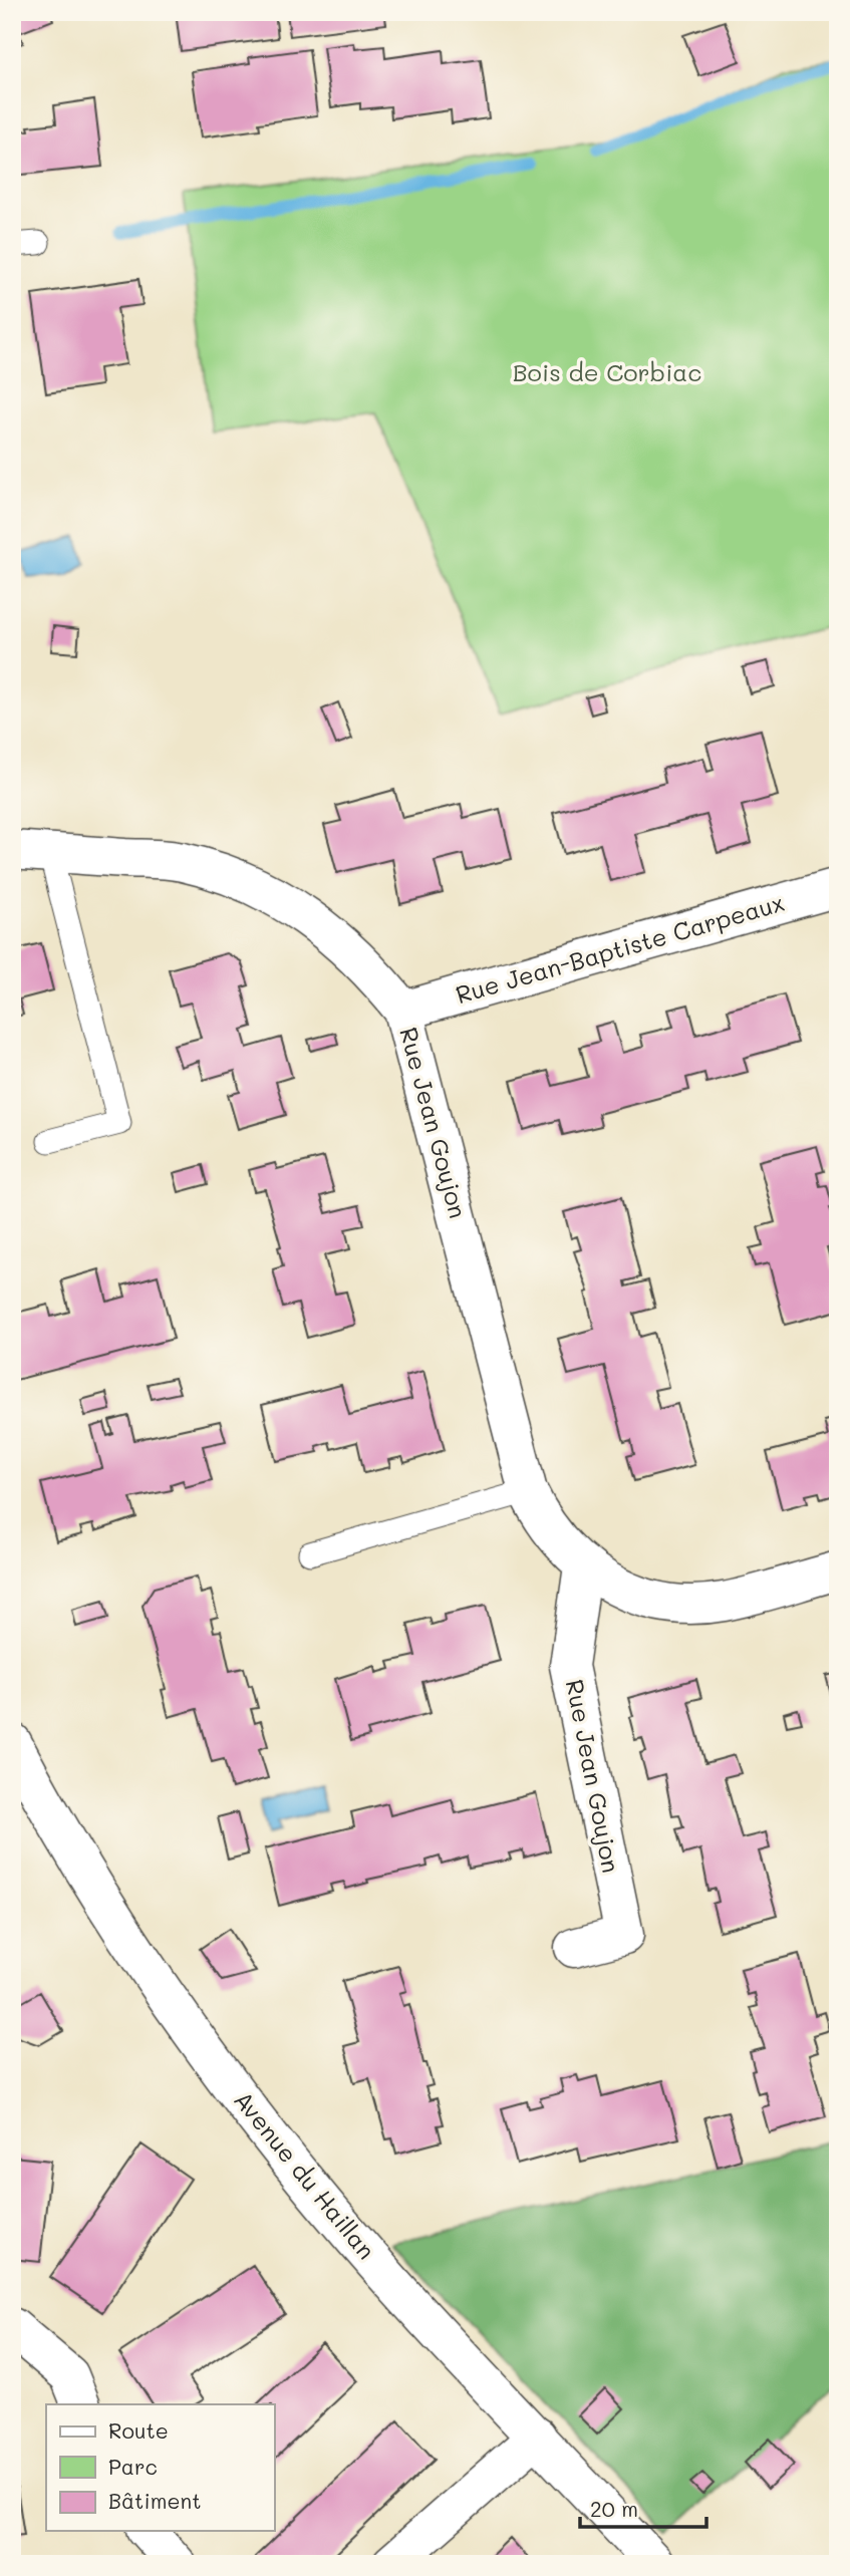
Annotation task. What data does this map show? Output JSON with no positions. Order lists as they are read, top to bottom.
{
  "streets": {
    "street": ["Rue Jean-Baptiste Carpeaux", "Rue Jean Goujon", "Avenue du Haillan"]
  },
  "crossings": [
    ["Rue Jean-Baptiste Carpeaux", "Rue Jean Goujon"]
  ],
  "parks": ["Bois de Corbiac"],
  "legend": ["Route", "Parc", "Bâtiment"],
  "scale_bar": "20 m"
}
